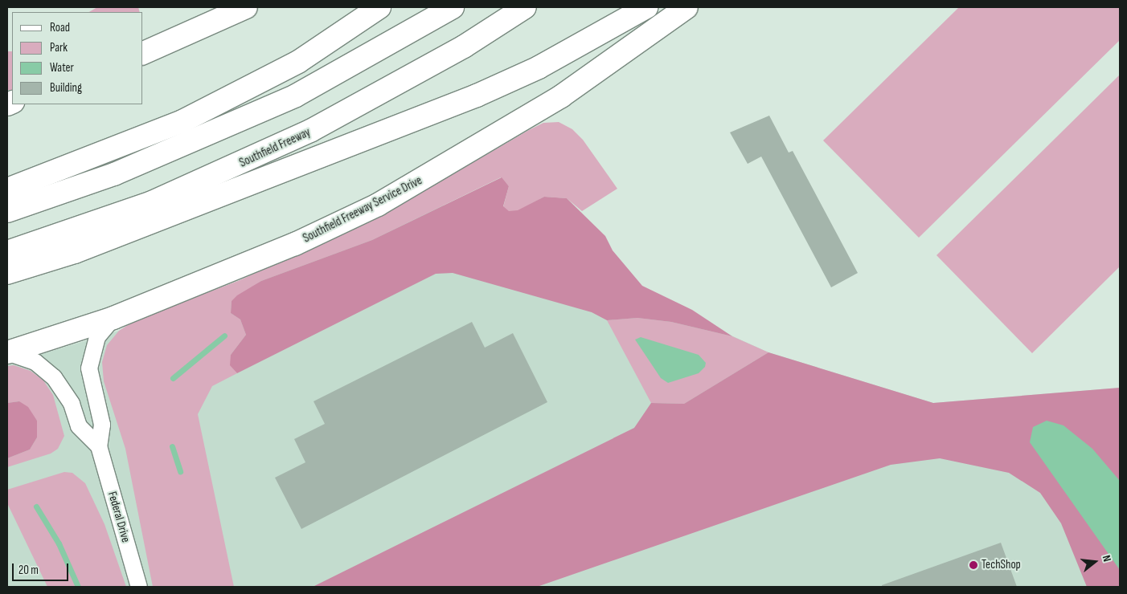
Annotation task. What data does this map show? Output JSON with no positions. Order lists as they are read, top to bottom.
{
  "streets": {
    "main road": ["Southfield Freeway", "Southfield Freeway Service Drive"],
    "street": ["Federal Drive"]
  },
  "crossings": [
    ["Southfield Freeway Service Drive", "Federal Drive"]
  ],
  "places": ["TechShop"],
  "legend": [
    "Road",
    "Park",
    "Water",
    "Building"
  ],
  "scale_bar": "20 m",
  "north": "right"
}
